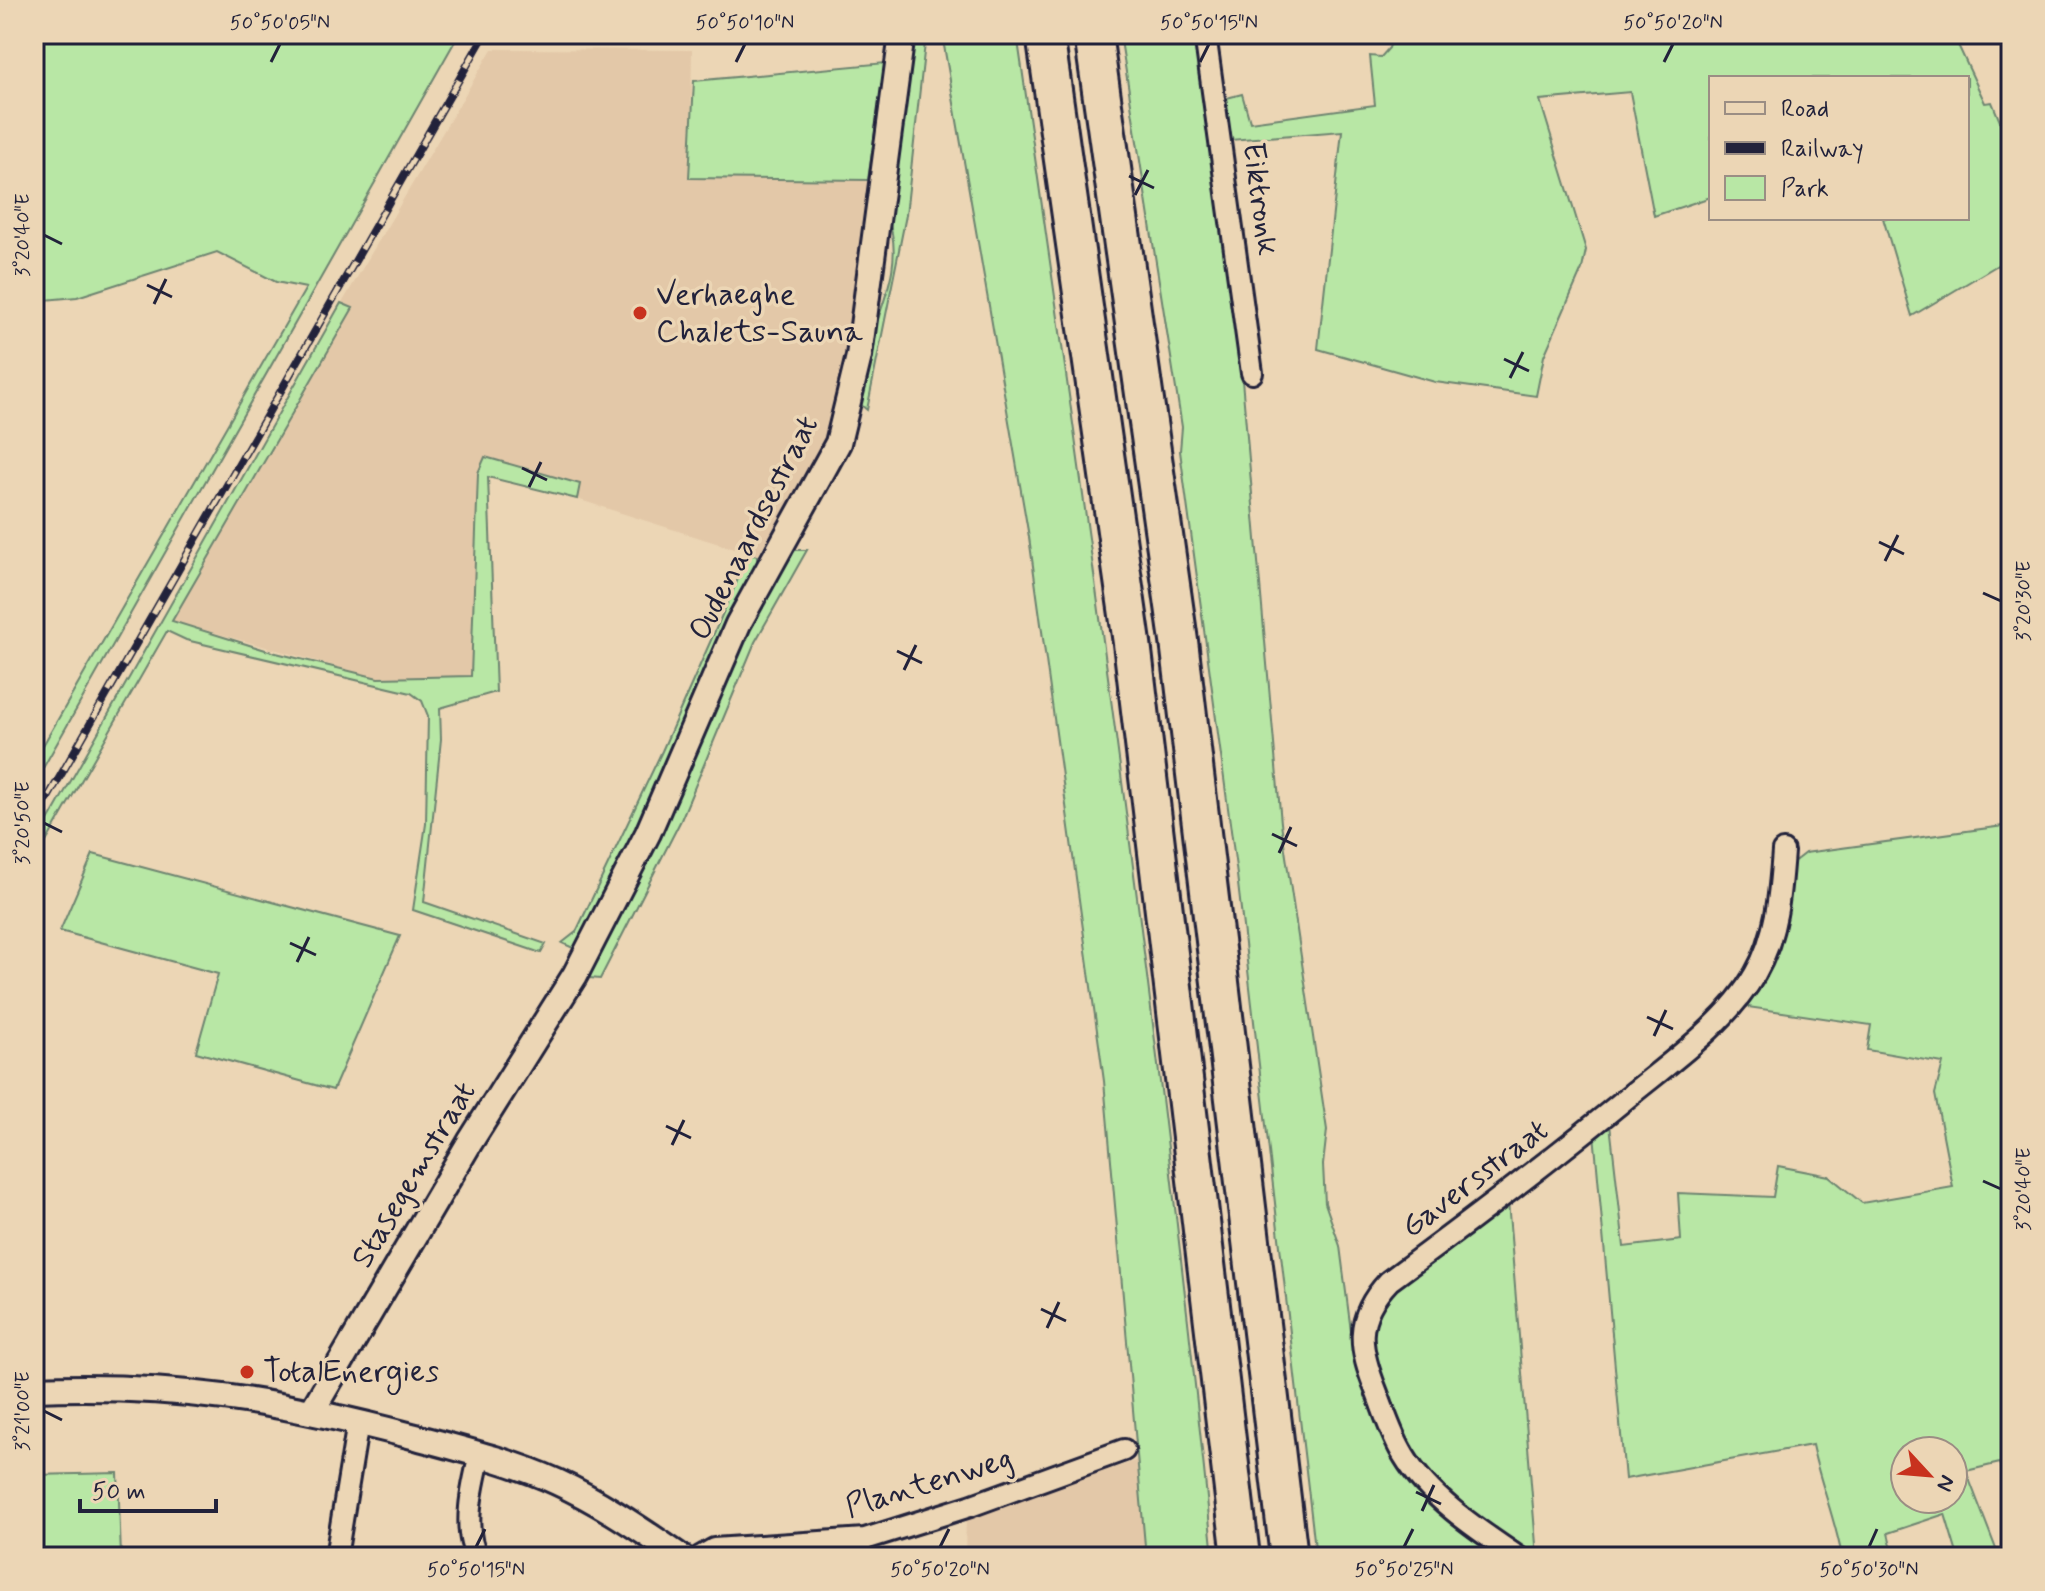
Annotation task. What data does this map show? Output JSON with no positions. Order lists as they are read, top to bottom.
{
  "streets": {
    "street": [
      "Eiktronk",
      "Oudenaardsestraat",
      "Stasegemstraat",
      "Gaversstraat",
      "Plantenweg"
    ]
  },
  "crossings": [
    ["Oudenaardsestraat", "Stasegemstraat"]
  ],
  "places": ["Verhaeghe Chalets-Sauna", "TotalEnergies"],
  "legend": ["Road", "Railway", "Park"],
  "scale_bar": "50 m",
  "north": "bottom right",
  "coordinates": [
    "50°50'05\"N",
    "50°50'10\"N",
    "50°50'15\"N",
    "50°50'20\"N",
    "3°20'40\"E",
    "3°20'30\"E",
    "3°20'50\"E",
    "3°21'00\"E",
    "50°50'25\"N",
    "50°50'30\"N"
  ]
}
